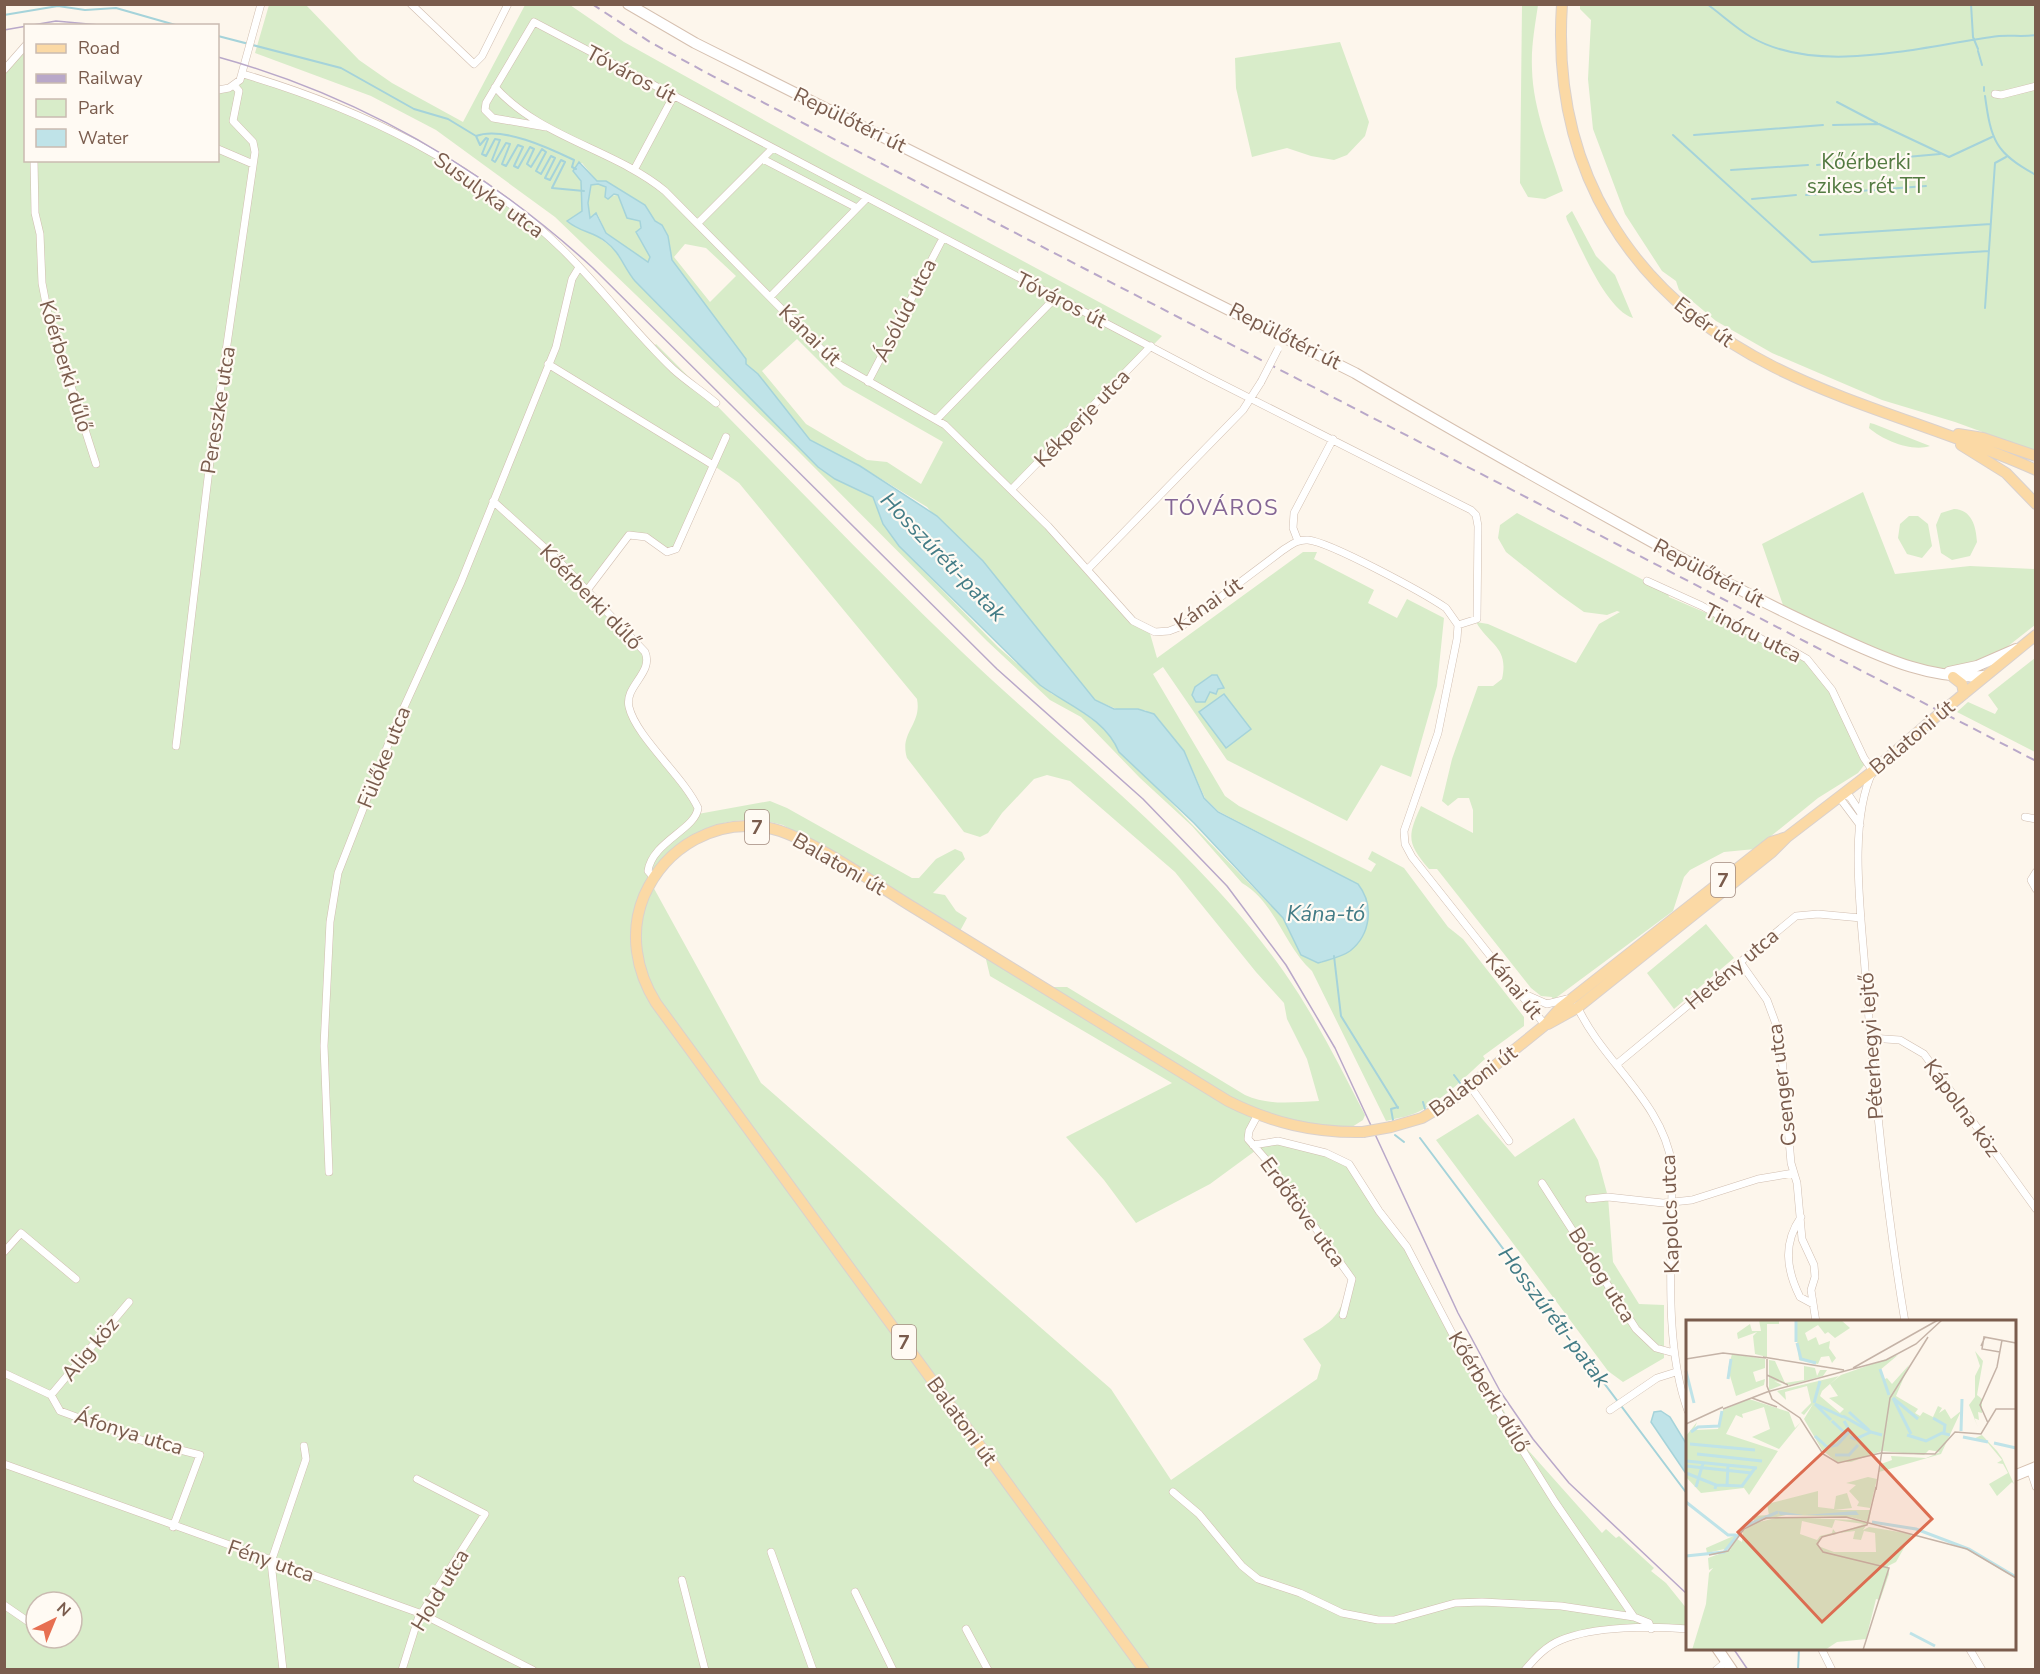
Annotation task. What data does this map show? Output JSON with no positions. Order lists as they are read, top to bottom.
{
  "streets": {
    "main road": ["Egér út", "Balatoni út", "7"],
    "street": [
      "Tóváros út",
      "Repülőtéri út",
      "Susulyka utca",
      "Ásólúd utca",
      "Kánai út",
      "Kőérberki dűlő",
      "Pereszke utca",
      "Kékperje utca",
      "Tinóru utca",
      "Fülőke utca",
      "Hetény utca",
      "Péterhegyi lejtő",
      "Csenger utca",
      "Kápolna köz",
      "Erdőtöve utca",
      "Kapolcs utca",
      "Bódog utca",
      "Alig köz",
      "Áfonya utca",
      "Fény utca",
      "Hold utca"
    ]
  },
  "crossings": [
    ["Tóváros út", "Ásólúd utca"],
    ["Tóváros út", "Kánai út"],
    ["Tóváros út", "Kékperje utca"],
    ["Repülőtéri út", "Balatoni út"],
    ["Susulyka utca", "Fülőke utca"],
    ["Ásólúd utca", "Kánai út"],
    ["Kánai út", "Kékperje utca"],
    ["Kánai út", "Balatoni út"],
    ["Kőérberki dűlő", "Balatoni út"],
    ["Kőérberki dűlő", "Fülőke utca"],
    ["Kőérberki dűlő", "Erdőtöve utca"],
    ["Tinóru utca", "Balatoni út"],
    ["Tinóru utca", "Péterhegyi lejtő"],
    ["Balatoni út", "Péterhegyi lejtő"],
    ["Balatoni út", "Erdőtöve utca"],
    ["Balatoni út", "Kapolcs utca"],
    ["Hetény utca", "Péterhegyi lejtő"],
    ["Hetény utca", "Csenger utca"],
    ["Hetény utca", "Kapolcs utca"],
    ["Péterhegyi lejtő", "Kápolna köz"],
    ["Kapolcs utca", "Bódog utca"],
    ["Alig köz", "Áfonya utca"],
    ["Áfonya utca", "Fény utca"],
    ["Fény utca", "Hold utca"]
  ],
  "districts": ["TÓVÁROS"],
  "water": ["Hosszúréti-patak", "Kána-tó"],
  "parks": ["Kőérberki szikes rét TT"],
  "legend": [
    "Road",
    "Railway",
    "Park",
    "Water"
  ],
  "north": "top right"
}
